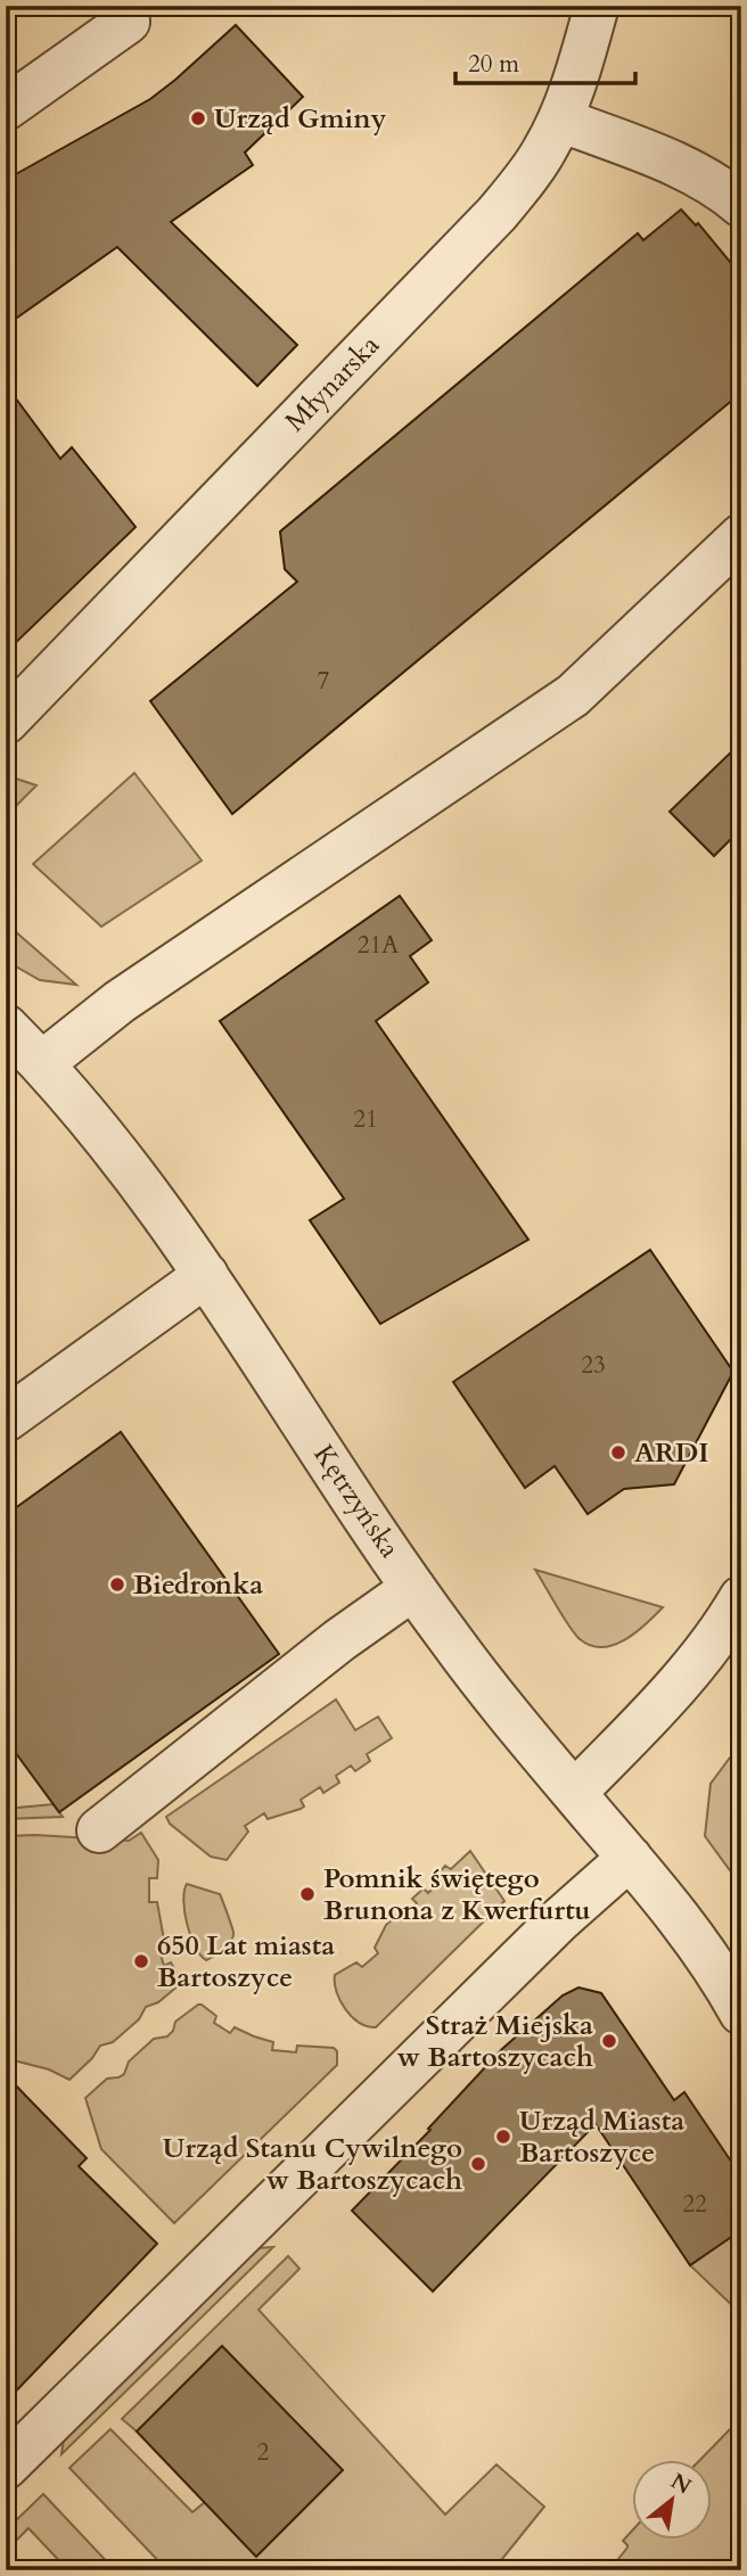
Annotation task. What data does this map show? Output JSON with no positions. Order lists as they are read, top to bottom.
{
  "streets": {
    "street": ["Młynarska", "Kętrzyńska"]
  },
  "places": [
    "Urząd Gminy",
    "ARDI",
    "Biedronka",
    "Pomnik świętego Brunona z Kwerfurtu",
    "650 Lat miasta Bartoszyce",
    "Straż Miejska w Bartoszycach",
    "Urząd Miasta Bartoszyce",
    "Urząd Stanu Cywilnego w Bartoszycach"
  ],
  "house_numbers": [
    "7",
    "21A",
    "21",
    "23",
    "22",
    "2"
  ],
  "scale_bar": "20 m",
  "north": "top right"
}
